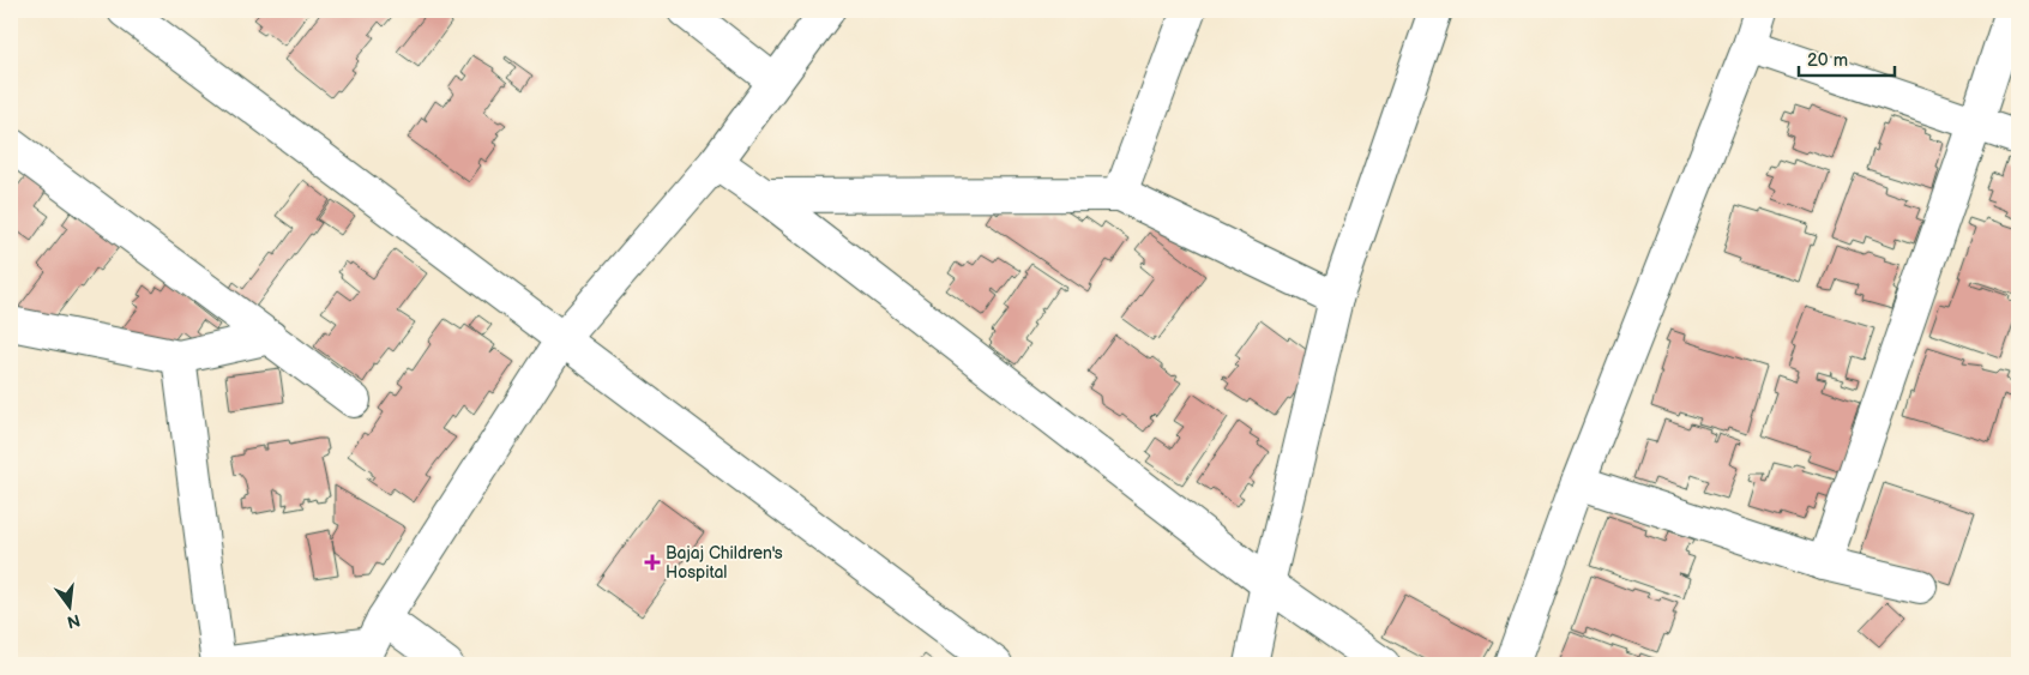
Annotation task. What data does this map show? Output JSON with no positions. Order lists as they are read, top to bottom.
{
  "places": {
    "health": ["Bajaj Children's Hospital"]
  },
  "scale_bar": "20 m",
  "north": "bottom"
}
